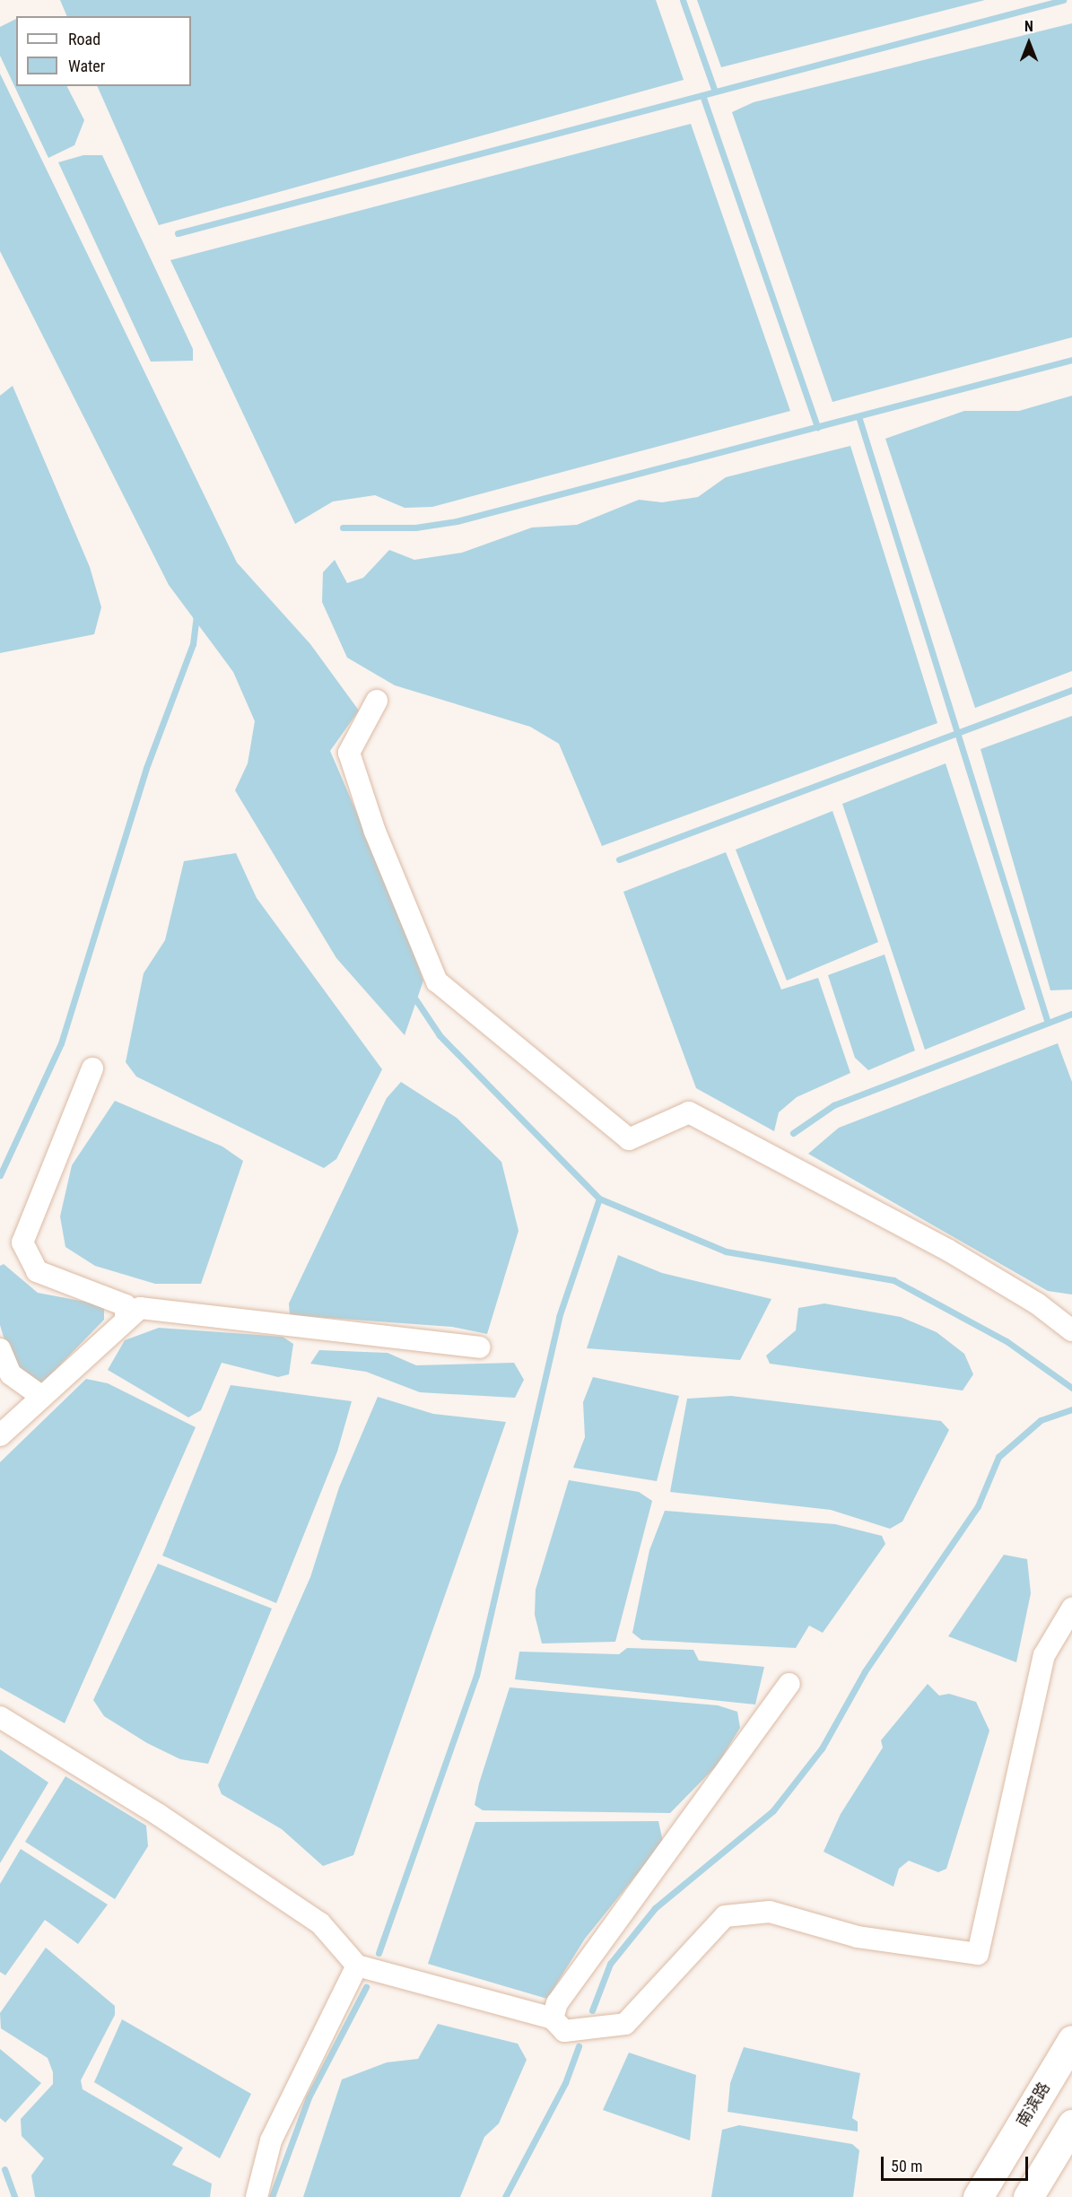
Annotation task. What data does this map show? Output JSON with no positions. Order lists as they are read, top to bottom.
{
  "streets": {
    "main road": ["南滨路"]
  },
  "legend": ["Road", "Water"],
  "scale_bar": "50 m",
  "north": "top"
}
